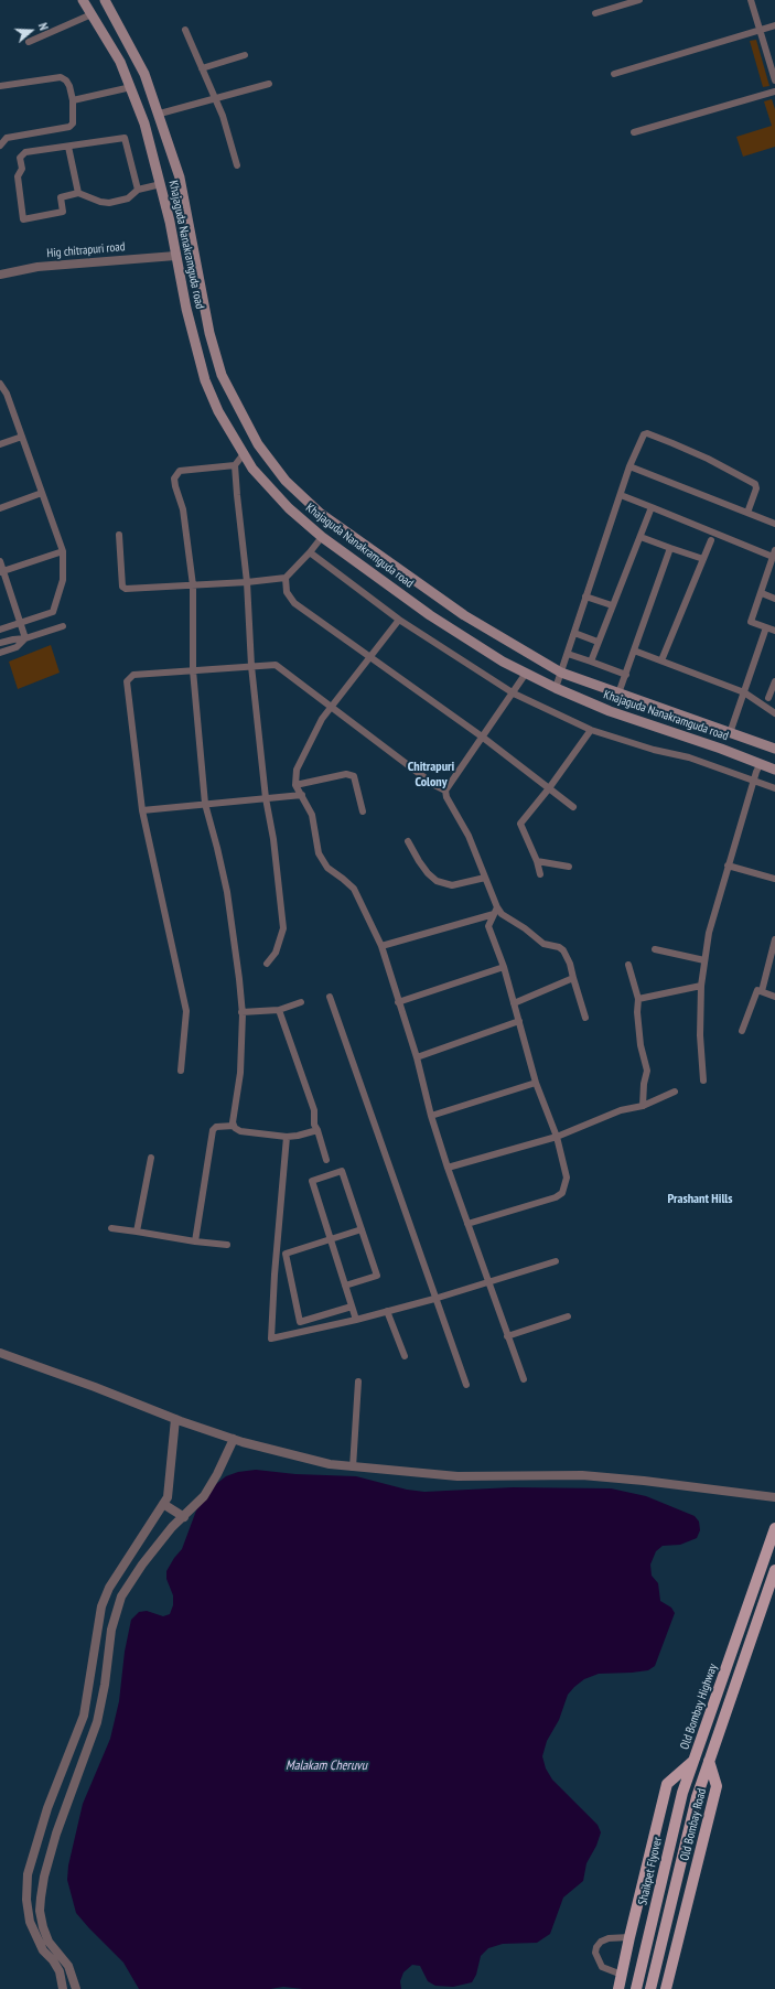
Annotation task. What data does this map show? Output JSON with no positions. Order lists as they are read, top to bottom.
{
  "streets": {
    "main road": [
      "Khajaguda Nanakramguda road",
      "Old Bombay Highway",
      "Old Bombay Road",
      "Shaikpet Flyover"
    ],
    "street": ["Hig chitrapuri road"]
  },
  "crossings": [
    ["Khajaguda Nanakramguda road", "Hig chitrapuri road"],
    ["Old Bombay Highway", "Shaikpet Flyover"]
  ],
  "districts": ["Chitrapuri Colony", "Prashant Hills"],
  "water": ["Malakam Cheruvu"],
  "north": "right"
}
